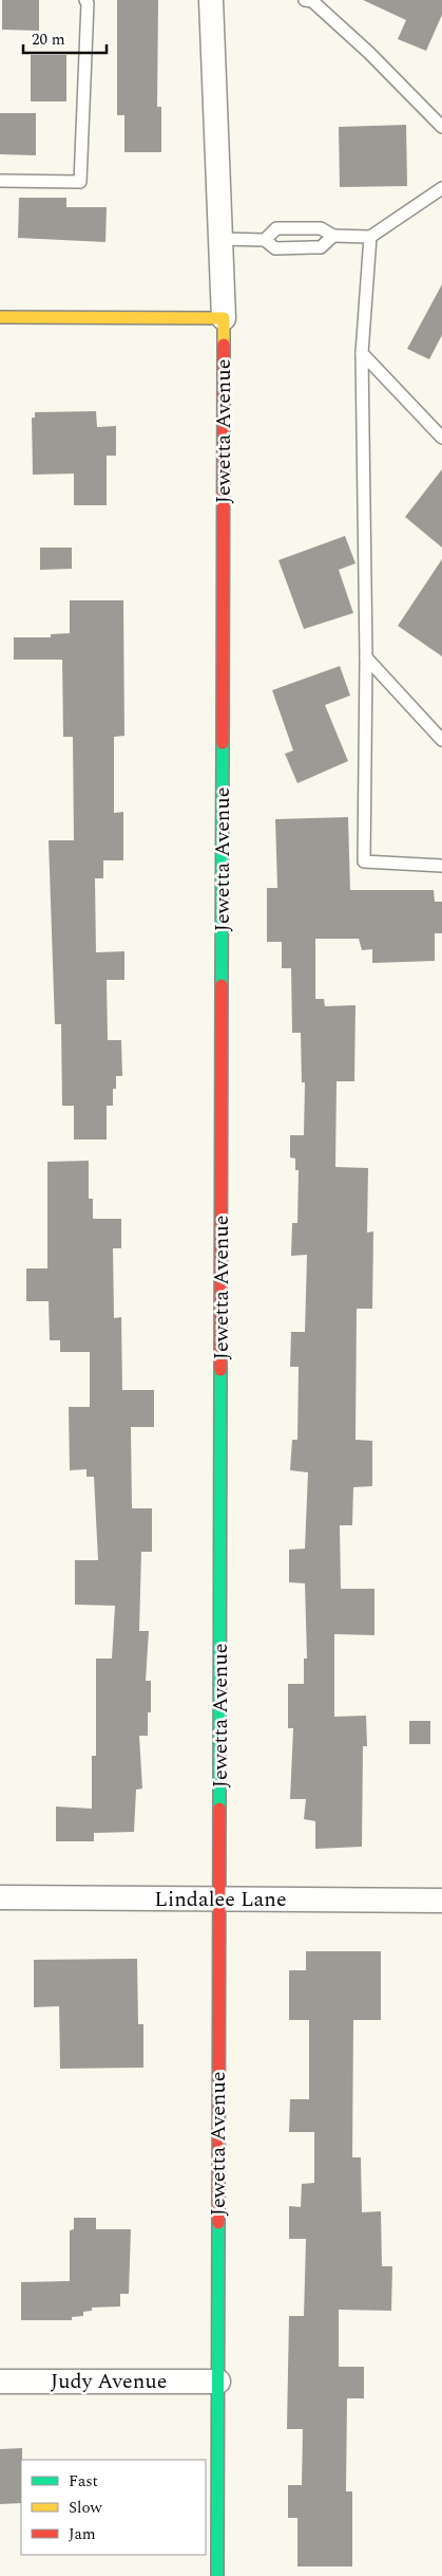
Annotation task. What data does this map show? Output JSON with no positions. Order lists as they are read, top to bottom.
{
  "streets": {
    "street": ["Jewetta Avenue", "Lindalee Lane", "Judy Avenue"]
  },
  "crossings": [
    ["Jewetta Avenue", "Lindalee Lane"],
    ["Jewetta Avenue", "Judy Avenue"]
  ],
  "legend": ["Fast", "Slow", "Jam"],
  "scale_bar": "20 m"
}
